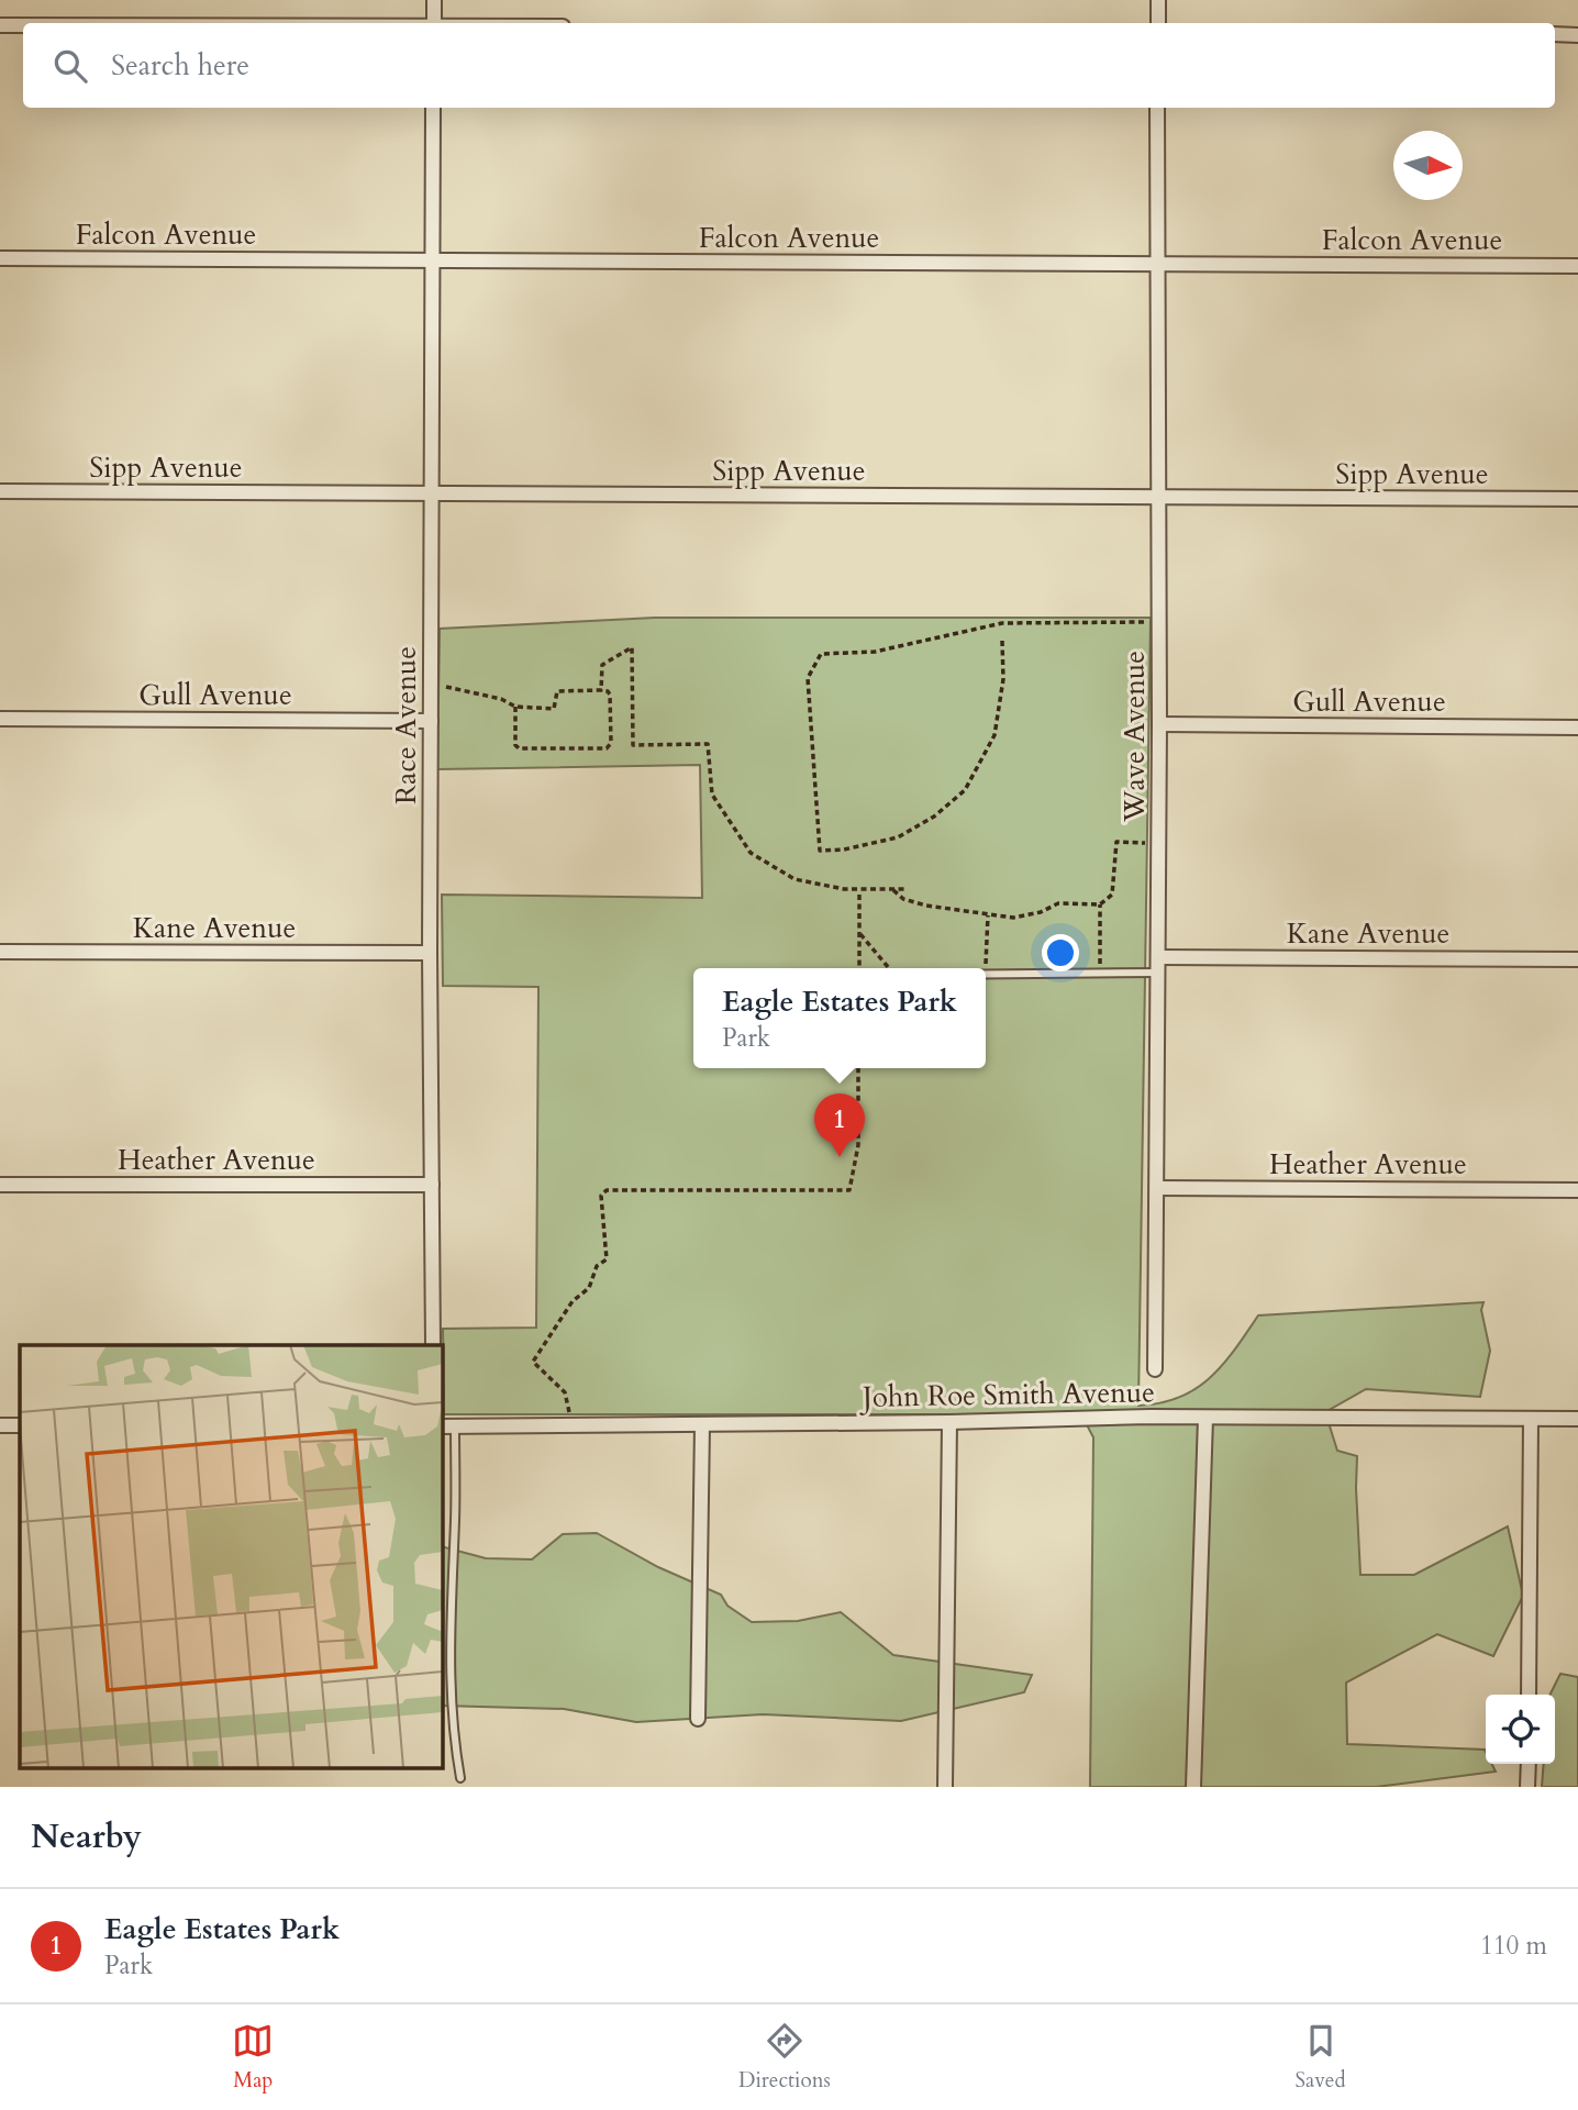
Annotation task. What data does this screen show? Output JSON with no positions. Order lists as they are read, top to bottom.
{
  "streets": {
    "street": [
      "Falcon Avenue",
      "Sipp Avenue",
      "Gull Avenue",
      "Race Avenue",
      "Wave Avenue",
      "Kane Avenue",
      "Heather Avenue",
      "John Roe Smith Avenue"
    ]
  },
  "crossings": [
    ["Falcon Avenue", "Race Avenue"],
    ["Falcon Avenue", "Wave Avenue"],
    ["Sipp Avenue", "Race Avenue"],
    ["Sipp Avenue", "Wave Avenue"],
    ["Gull Avenue", "Race Avenue"],
    ["Gull Avenue", "Wave Avenue"],
    ["Race Avenue", "Kane Avenue"],
    ["Race Avenue", "Heather Avenue"],
    ["Wave Avenue", "Kane Avenue"],
    ["Wave Avenue", "Heather Avenue"]
  ],
  "north": "right",
  "page": {
    "search": "Search here",
    "popup": ["Eagle Estates Park", "Park"],
    "pins": "1",
    "heading": "Nearby",
    "list": [
      {
        "mark": "1",
        "name": "Eagle Estates Park",
        "note": "Park",
        "value": "110 m"
      }
    ],
    "nav": ["Map", "Directions", "Saved"]
  }
}
